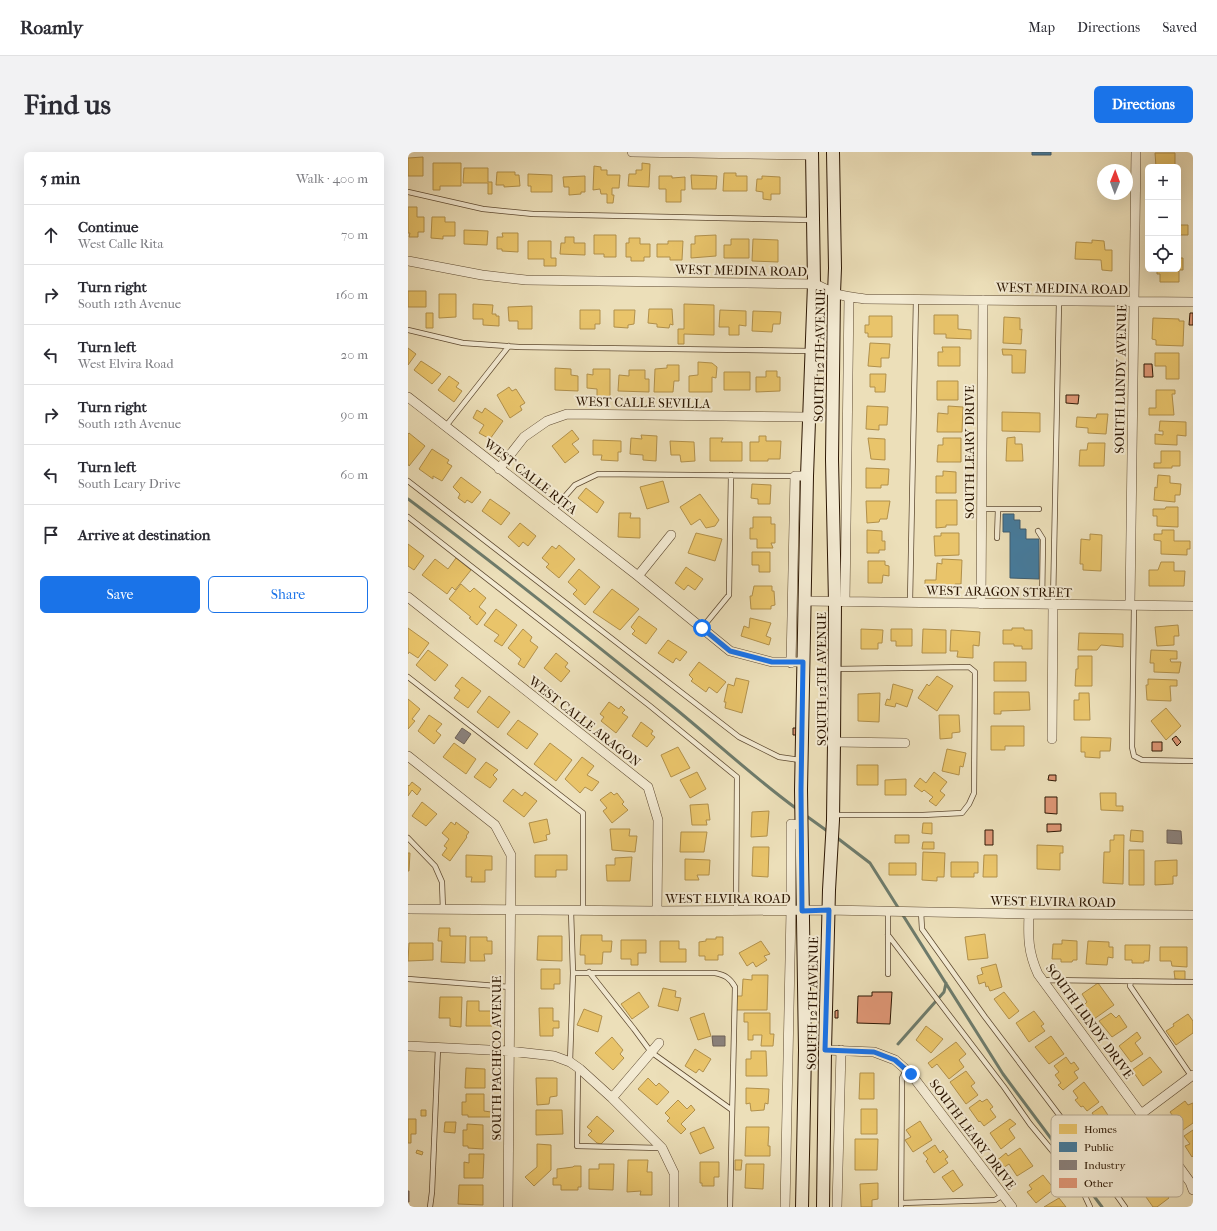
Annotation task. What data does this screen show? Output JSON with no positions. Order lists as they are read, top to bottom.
{
  "streets": {
    "street": [
      "WEST MEDINA ROAD",
      "SOUTH 12TH AVENUE",
      "SOUTH LUNDY AVENUE",
      "WEST CALLE SEVILLA",
      "SOUTH LEARY DRIVE",
      "WEST CALLE RITA",
      "WEST ARAGON STREET",
      "WEST CALLE ARAGON",
      "WEST ELVIRA ROAD",
      "SOUTH LUNDY DRIVE",
      "SOUTH PACHECO AVENUE"
    ]
  },
  "crossings": [
    ["WEST MEDINA ROAD", "SOUTH 12TH AVENUE"],
    ["WEST MEDINA ROAD", "SOUTH LUNDY AVENUE"],
    ["WEST MEDINA ROAD", "SOUTH LEARY DRIVE"],
    ["SOUTH 12TH AVENUE", "WEST CALLE SEVILLA"],
    ["SOUTH 12TH AVENUE", "SOUTH LEARY DRIVE"],
    ["SOUTH 12TH AVENUE", "WEST CALLE RITA"],
    ["SOUTH 12TH AVENUE", "WEST ARAGON STREET"],
    ["SOUTH 12TH AVENUE", "WEST ELVIRA ROAD"],
    ["SOUTH LUNDY AVENUE", "WEST ARAGON STREET"],
    ["WEST CALLE SEVILLA", "WEST CALLE RITA"],
    ["SOUTH LEARY DRIVE", "WEST ARAGON STREET"],
    ["WEST CALLE ARAGON", "WEST ELVIRA ROAD"],
    ["WEST ELVIRA ROAD", "SOUTH LUNDY DRIVE"],
    ["WEST ELVIRA ROAD", "SOUTH PACHECO AVENUE"]
  ],
  "legend": [
    "Homes",
    "Public",
    "Industry",
    "Other"
  ],
  "north": "top",
  "page": {
    "header": "Roamly",
    "nav": ["Map", "Directions", "Saved"],
    "buttons": [
      "Directions",
      ["Save", "Share"]
    ],
    "title": "Find us",
    "heading": ["5 min", "Walk · 400 m"],
    "map_buttons": ["+", "−"],
    "list": [
      ["Continue", "West Calle Rita", "70 m"],
      ["Turn right", "South 12th Avenue", "160 m"],
      ["Turn left", "West Elvira Road", "20 m"],
      ["Turn right", "South 12th Avenue", "90 m"],
      ["Turn left", "South Leary Drive", "60 m"],
      "Arrive at destination"
    ]
  }
}
